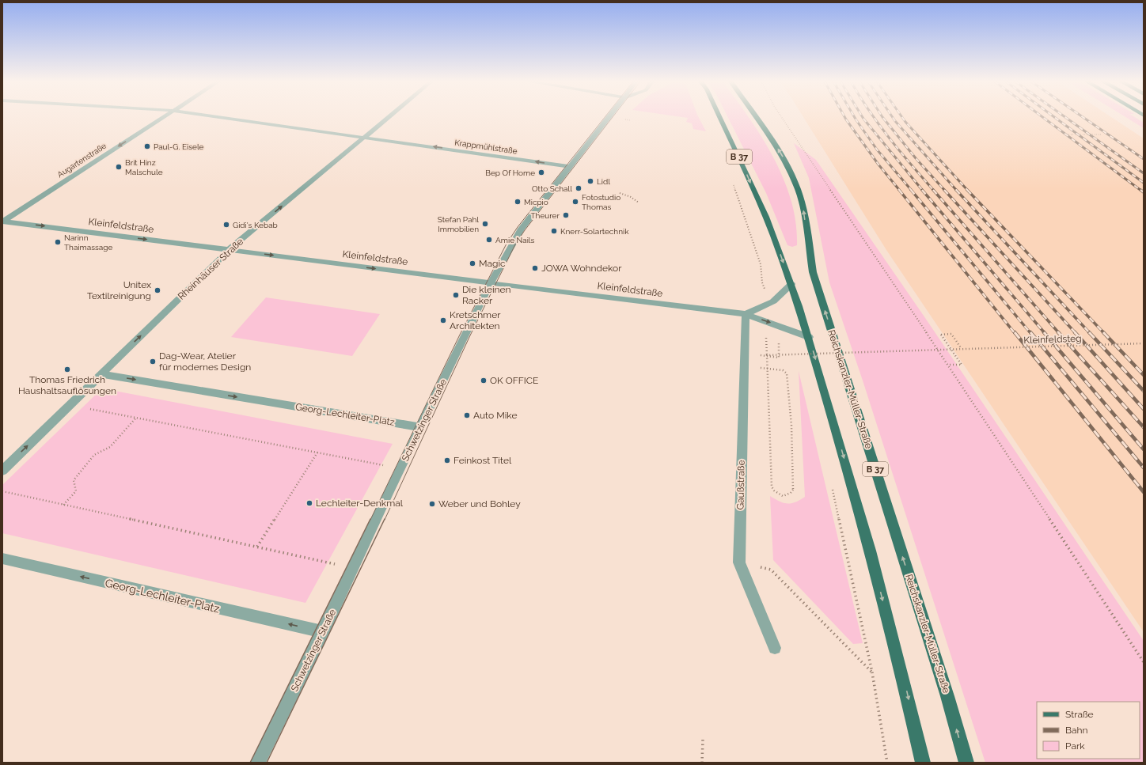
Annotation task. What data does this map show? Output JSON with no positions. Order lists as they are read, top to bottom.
{
  "streets": {
    "main road": ["B 37", "Reichskanzler-Müller-Straße"],
    "street": [
      "Krappmühlstraße",
      "Augartenstraße",
      "Kleinfeldstraße",
      "Rheinhäuser Straße",
      "Georg-Lechleiter-Platz",
      "Schwetzinger Straße",
      "Gaußstraße"
    ],
    "path": ["Kleinfeldsteg"]
  },
  "crossings": [
    ["Krappmühlstraße", "Rheinhäuser Straße"],
    ["Krappmühlstraße", "Schwetzinger Straße"],
    ["B 37", "Kleinfeldstraße"],
    ["Augartenstraße", "Kleinfeldstraße"],
    ["Kleinfeldstraße", "Rheinhäuser Straße"],
    ["Kleinfeldstraße", "Schwetzinger Straße"],
    ["Kleinfeldstraße", "Gaußstraße"],
    ["Rheinhäuser Straße", "Georg-Lechleiter-Platz"],
    ["Georg-Lechleiter-Platz", "Schwetzinger Straße"]
  ],
  "one_way": [
    "Krappmühlstraße",
    "Augartenstraße",
    "Kleinfeldstraße",
    "Rheinhäuser Straße"
  ],
  "places": [
    "Paul-G. Eisele",
    "Brit Hinz Malschule",
    "Bep Of Home",
    "Lidl",
    "Otto Schall",
    "Micpio",
    "Fotostudio Thomas",
    "Theurer",
    "Stefan Pahl Immobilien",
    "Gidi's Kebab",
    "Knerr-Solartechnik",
    "Amie Nails",
    "Narinn Thaimassage",
    "Magic",
    "JOWA Wohndekor",
    "Unitex Textilreinigung",
    "Die kleinen Racker",
    "Kretschmer Architekten",
    "Dag-Wear, Atelier für modernes Design",
    "Thomas Friedrich Haushaltsauflösungen",
    "OK OFFICE",
    "Auto Mike",
    "Feinkost Titel",
    "Lechleiter-Denkmal",
    "Weber und Bohley"
  ],
  "legend": ["Straße", "Bahn", "Park"]
}
